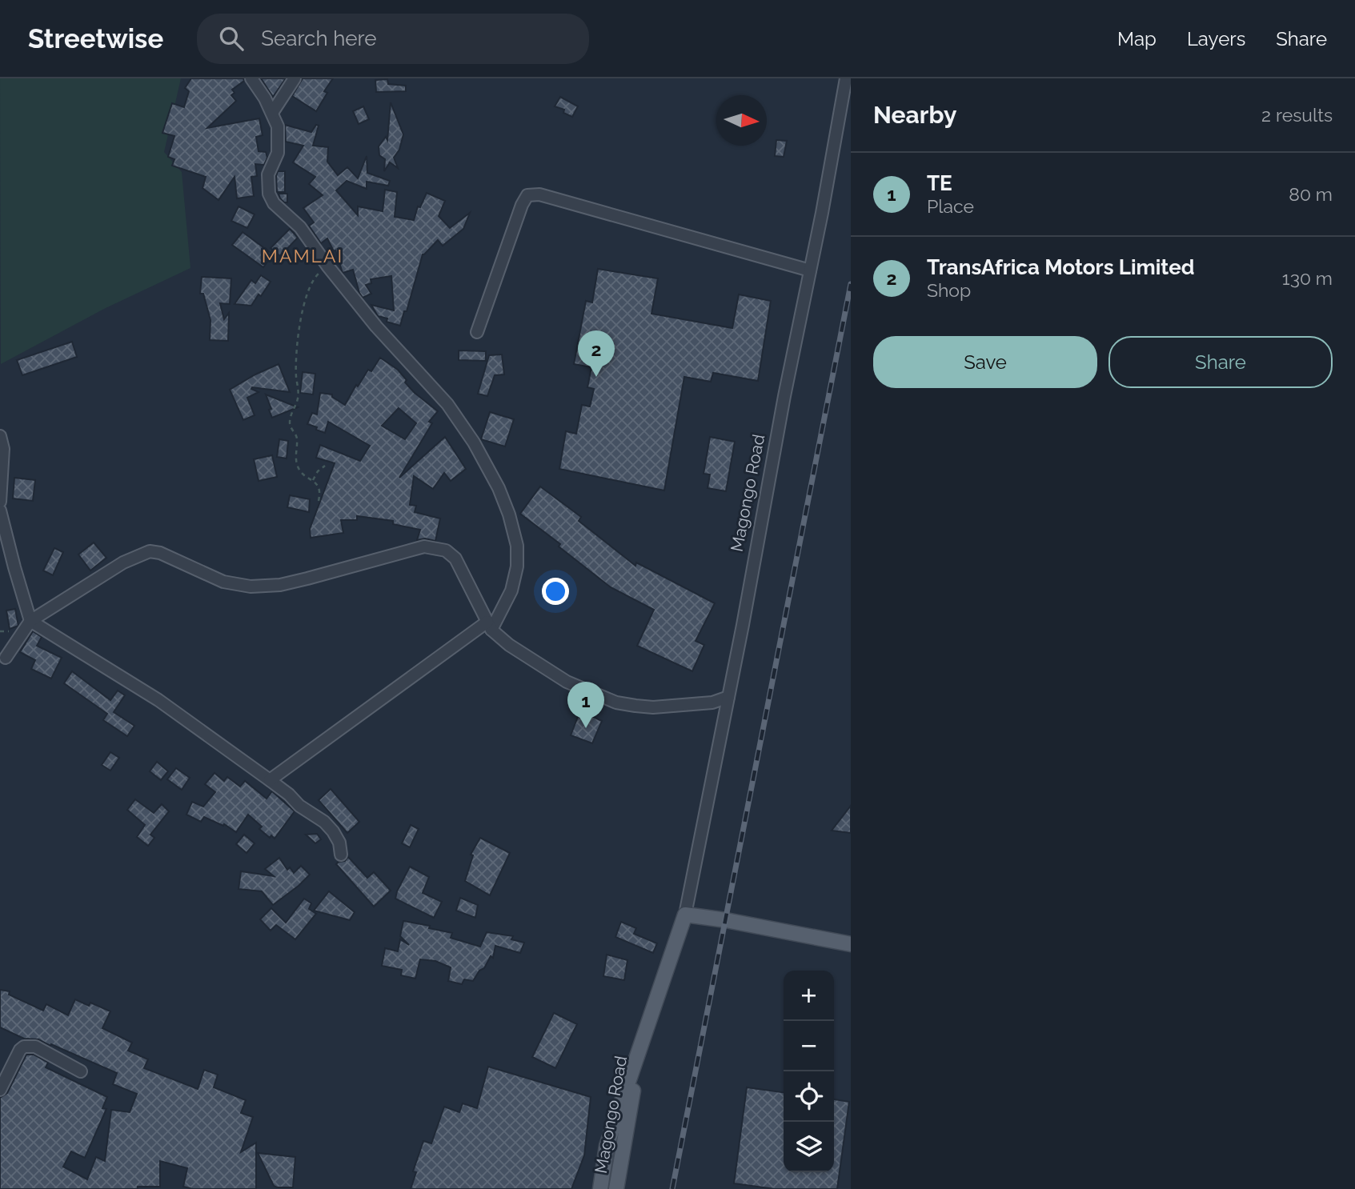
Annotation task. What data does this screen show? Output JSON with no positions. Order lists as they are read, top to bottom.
{
  "streets": {
    "main road": ["Magongo Road"]
  },
  "districts": ["MAMLAI"],
  "north": "right",
  "page": {
    "header": "Streetwise",
    "search": "Search here",
    "nav": ["Map", "Layers", "Share"],
    "heading": ["Nearby", "2 results"],
    "list": [
      {
        "mark": "1",
        "name": "TE",
        "note": "Place",
        "value": "80 m"
      },
      {
        "mark": "2",
        "name": "TransAfrica Motors Limited",
        "note": "Shop",
        "value": "130 m"
      }
    ],
    "buttons": ["Save", "Share"],
    "pins": ["2", "1"],
    "map_buttons": ["+", "−"]
  }
}
